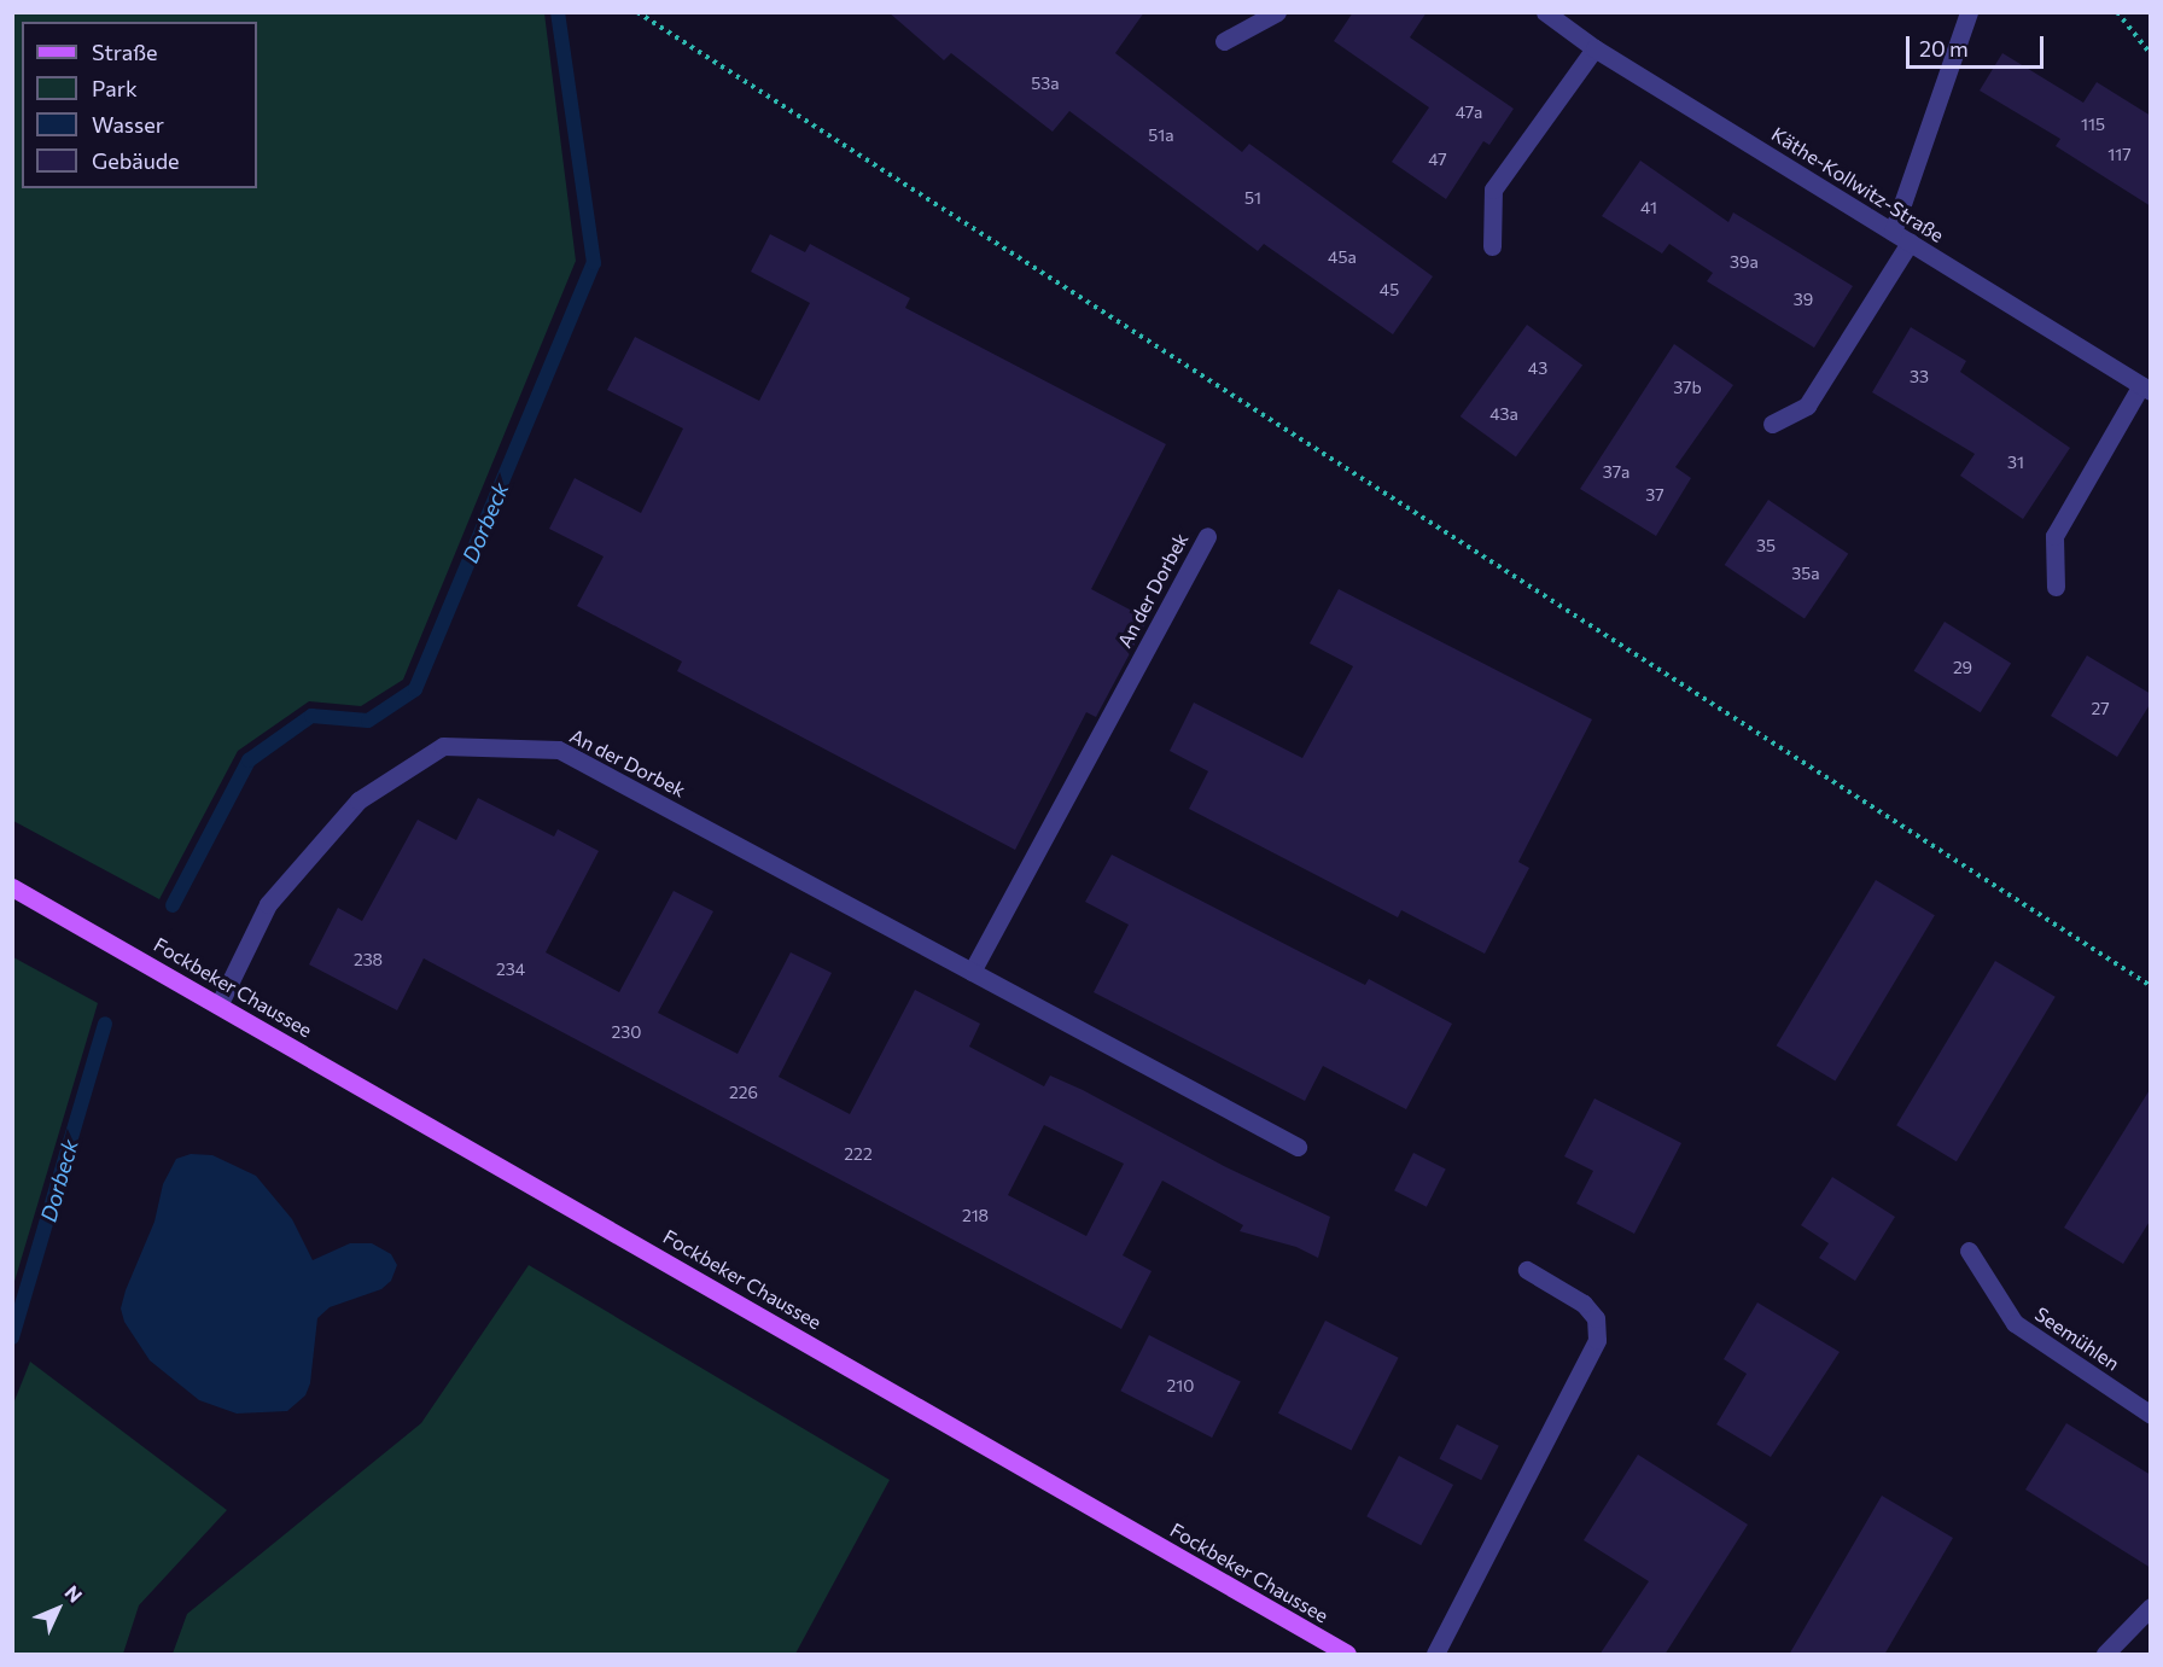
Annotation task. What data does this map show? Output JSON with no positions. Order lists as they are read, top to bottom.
{
  "streets": {
    "main road": ["Fockbeker Chaussee"],
    "street": ["Käthe-Kollwitz-Straße", "An der Dorbek", "Seemühlen"]
  },
  "crossings": [
    ["An der Dorbek", "Fockbeker Chaussee"]
  ],
  "water": ["Dorbeck"],
  "house_numbers": [
    "53a",
    "47a",
    "115",
    "51a",
    "117",
    "47",
    "51",
    "41",
    "45a",
    "39a",
    "45",
    "39",
    "43",
    "33",
    "37b",
    "43a",
    "31",
    "37a",
    "37",
    "35",
    "35a",
    "29",
    "27",
    "238",
    "234",
    "230",
    "226",
    "222",
    "218",
    "210"
  ],
  "legend": [
    "Straße",
    "Park",
    "Wasser",
    "Gebäude"
  ],
  "scale_bar": "20 m",
  "north": "top right"
}
